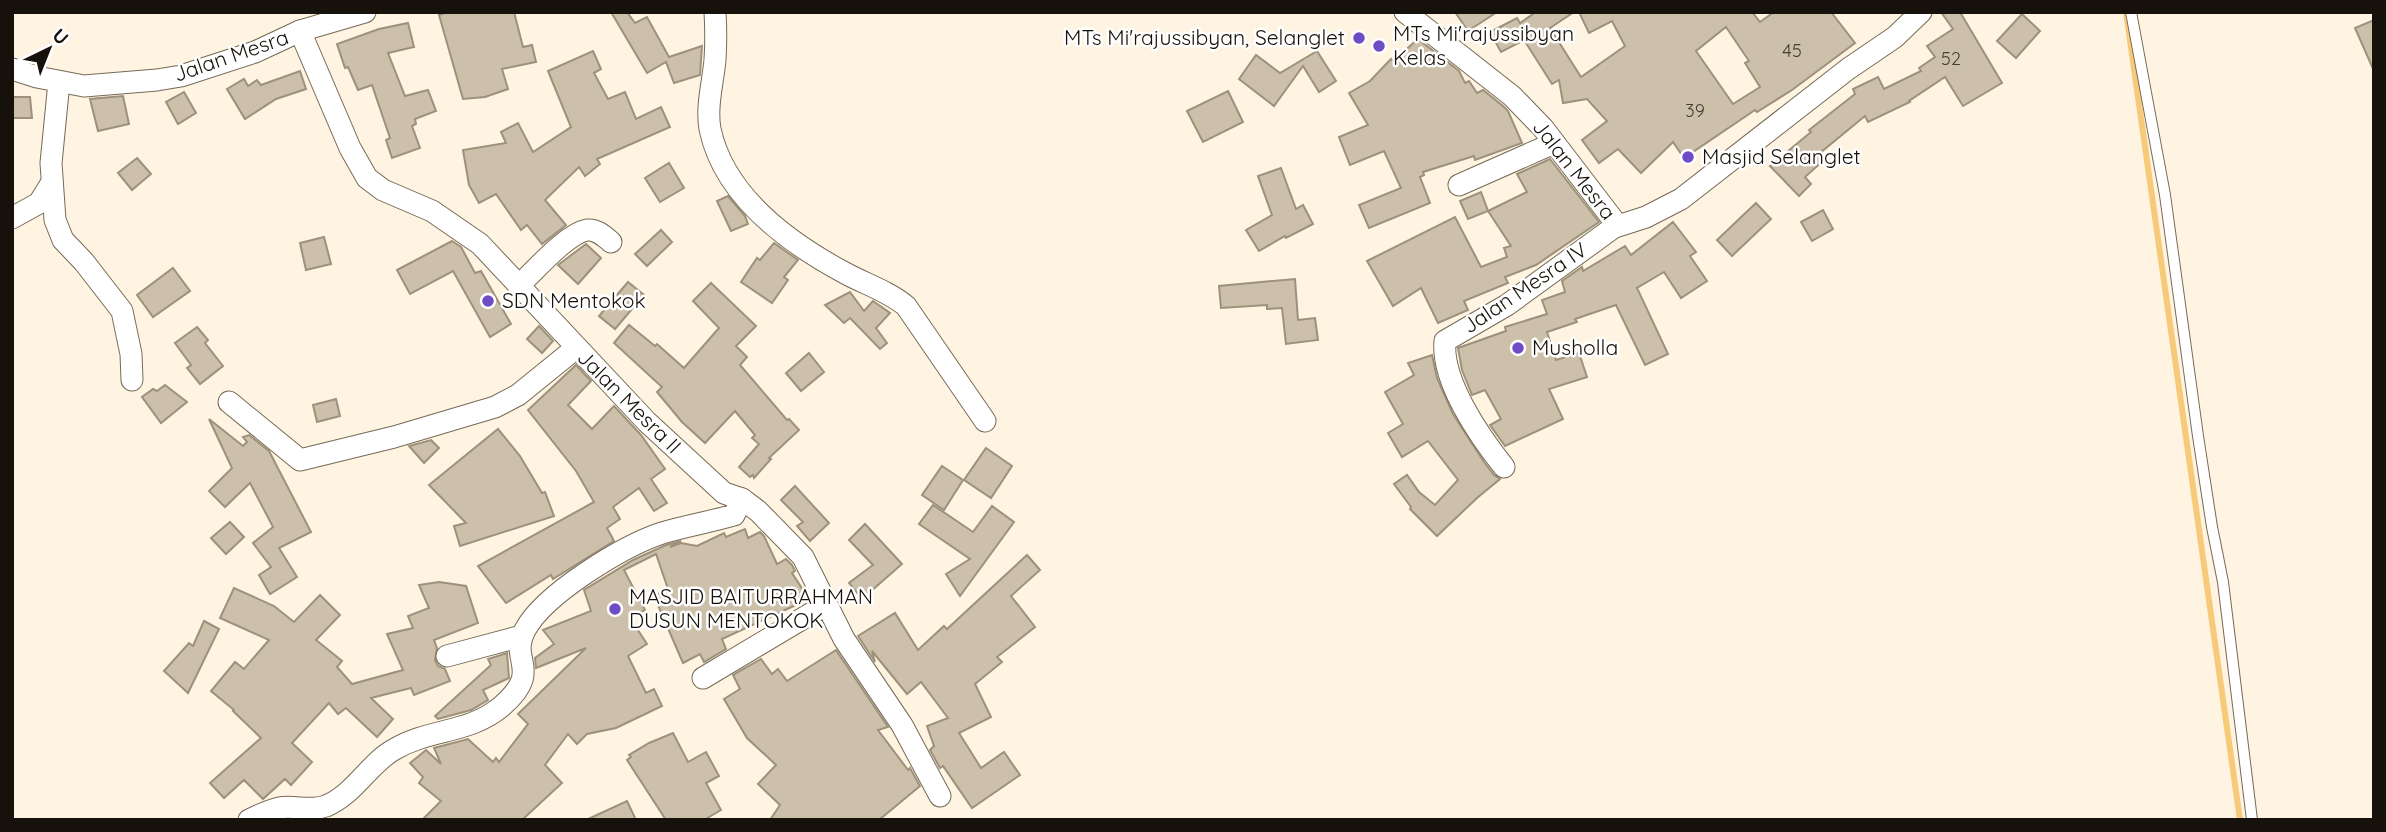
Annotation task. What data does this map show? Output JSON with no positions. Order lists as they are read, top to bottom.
{
  "streets": {
    "street": ["Jalan Mesra", "Jalan Mesra IV", "Jalan Mesra II"]
  },
  "crossings": [
    ["Jalan Mesra", "Jalan Mesra IV"],
    ["Jalan Mesra", "Jalan Mesra II"]
  ],
  "places": [
    "MTs Mi'rajussibyan, Selanglet",
    "MTs Mi'rajussibyan Kelas",
    "Masjid Selanglet",
    "SDN Mentokok",
    "Musholla",
    "MASJID BAITURRAHMAN DUSUN MENTOKOK"
  ],
  "house_numbers": ["45", "52", "39"],
  "north": "top right"
}
